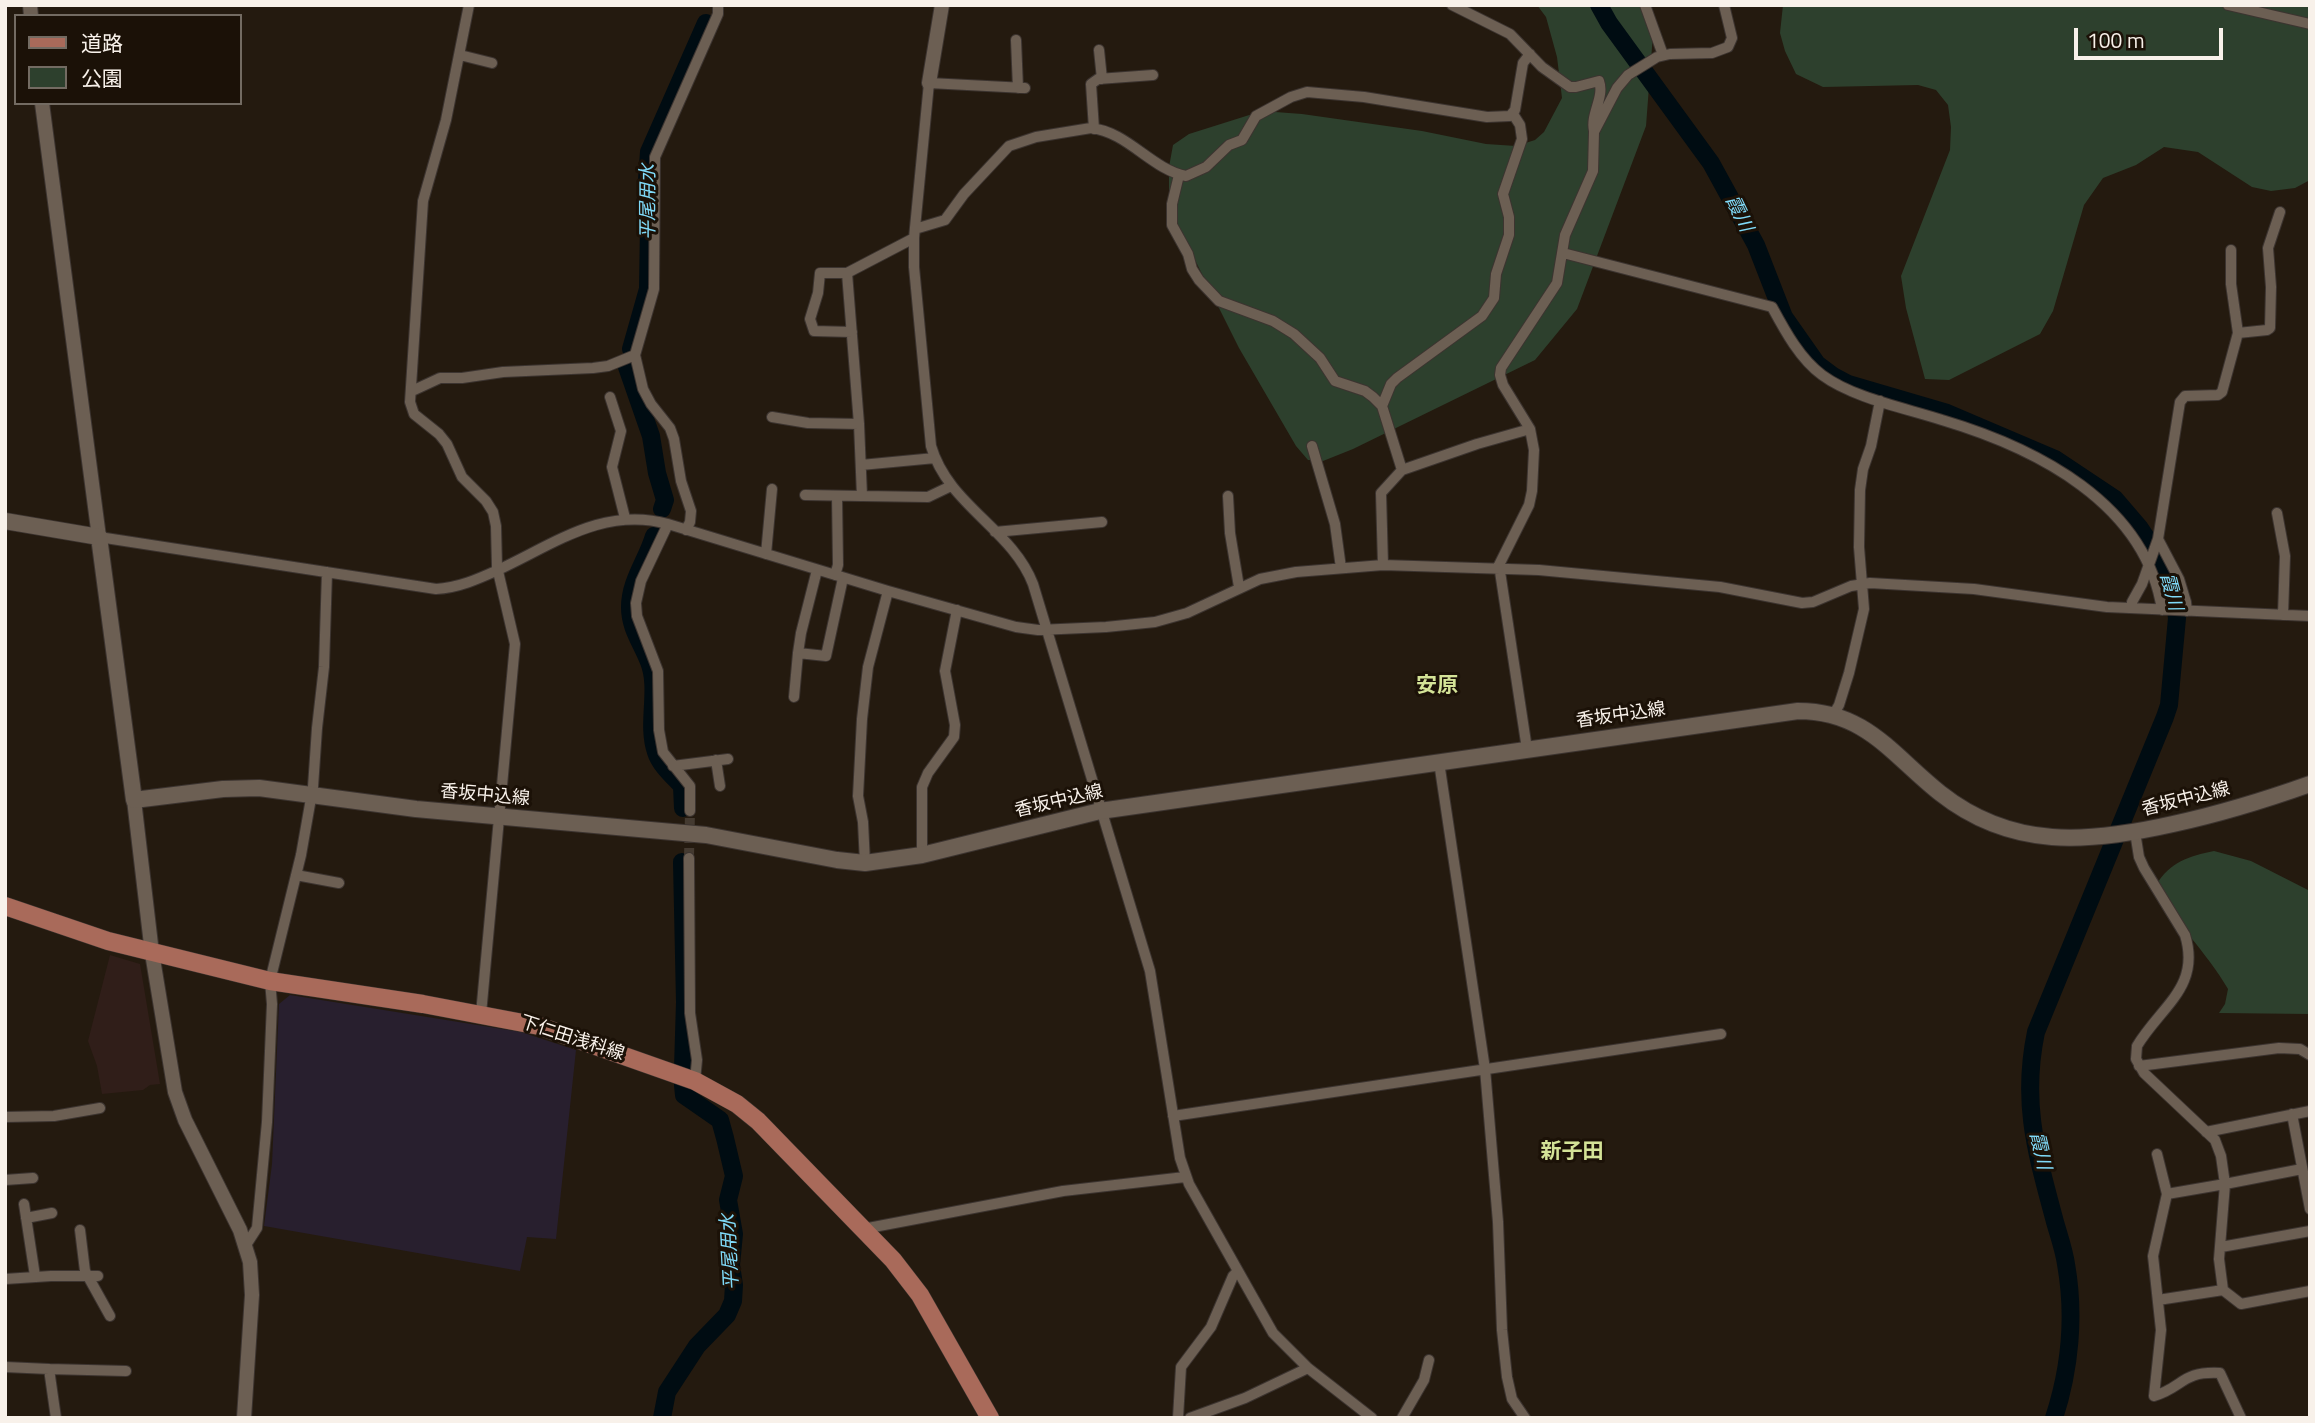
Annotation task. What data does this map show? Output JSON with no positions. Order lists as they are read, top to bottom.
{
  "streets": {
    "main road": ["香坂中込線", "下仁田浅科線"]
  },
  "districts": ["安原", "新子田"],
  "water": ["平尾用水", "霞川"],
  "legend": ["道路", "公園"],
  "scale_bar": "100 m"
}
